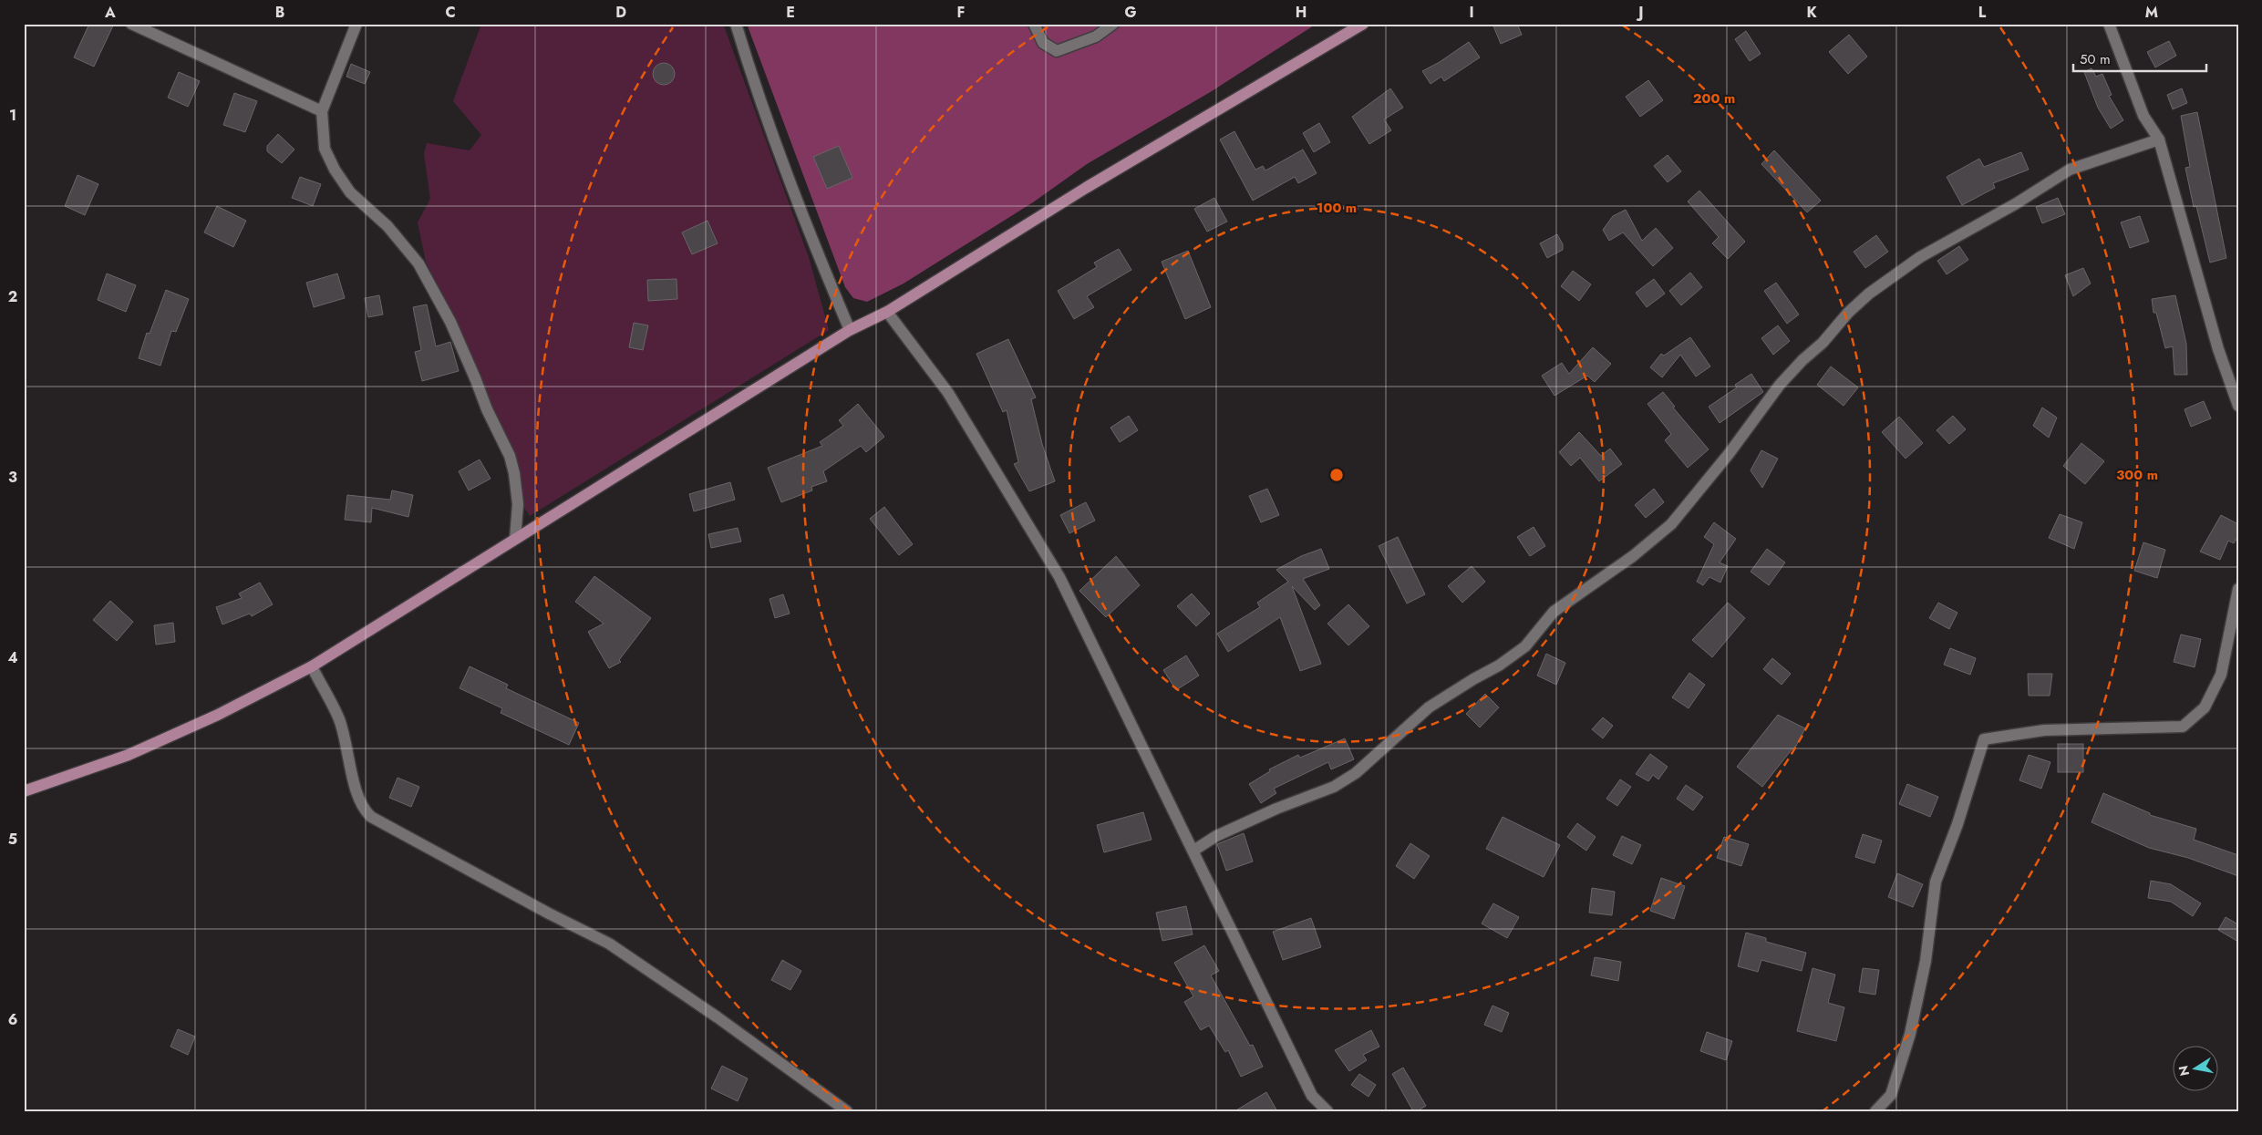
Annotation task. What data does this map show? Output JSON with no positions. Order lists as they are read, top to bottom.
{
  "scale_bar": "50 m",
  "north": "left",
  "grid": {
    "columns": [
      "A",
      "B",
      "C",
      "D",
      "E",
      "F",
      "G",
      "H",
      "I",
      "J",
      "K",
      "L",
      "M"
    ],
    "rows": [
      "1",
      "2",
      "3",
      "4",
      "5",
      "6"
    ]
  },
  "rings": ["200 m", "100 m", "300 m"]
}
